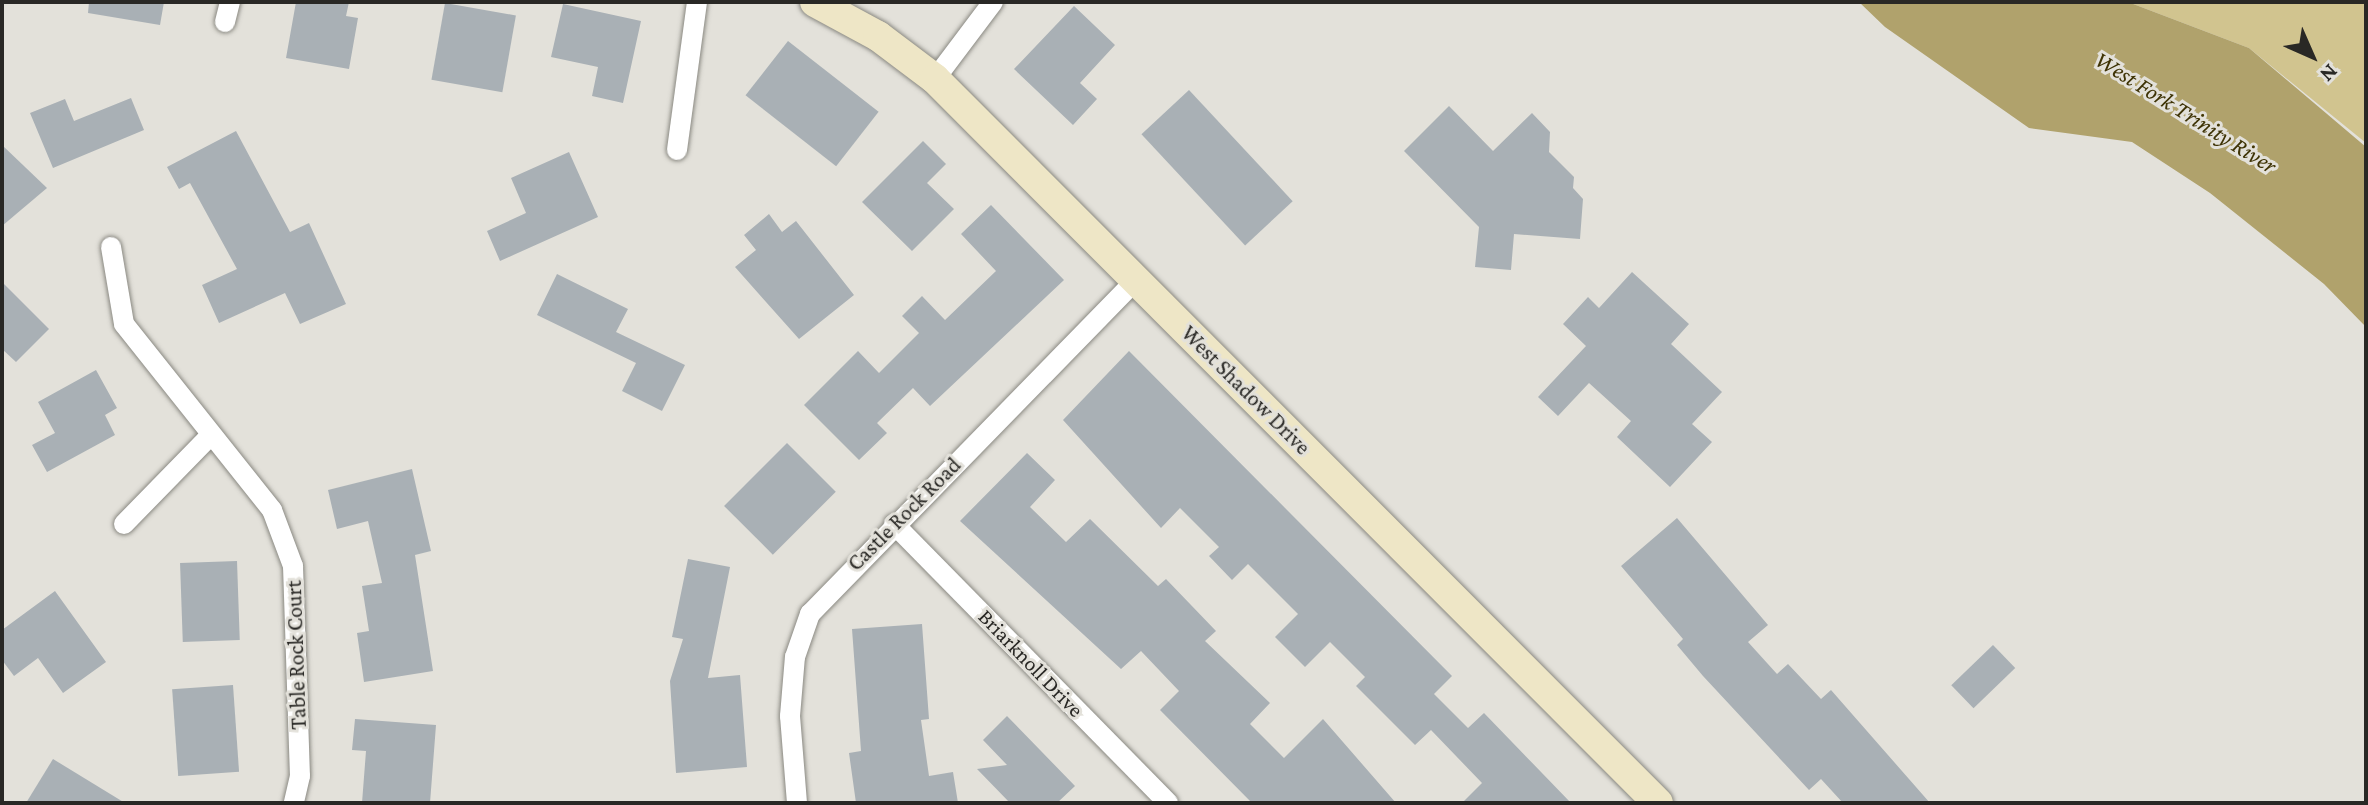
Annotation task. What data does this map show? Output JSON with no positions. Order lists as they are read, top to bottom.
{
  "streets": {
    "street": [
      "West Shadow Drive",
      "Castle Rock Road",
      "Table Rock Court",
      "Briarknoll Drive"
    ]
  },
  "crossings": [
    ["West Shadow Drive", "Castle Rock Road"],
    ["Castle Rock Road", "Briarknoll Drive"]
  ],
  "water": ["West Fork Trinity River"],
  "north": "bottom right"
}
